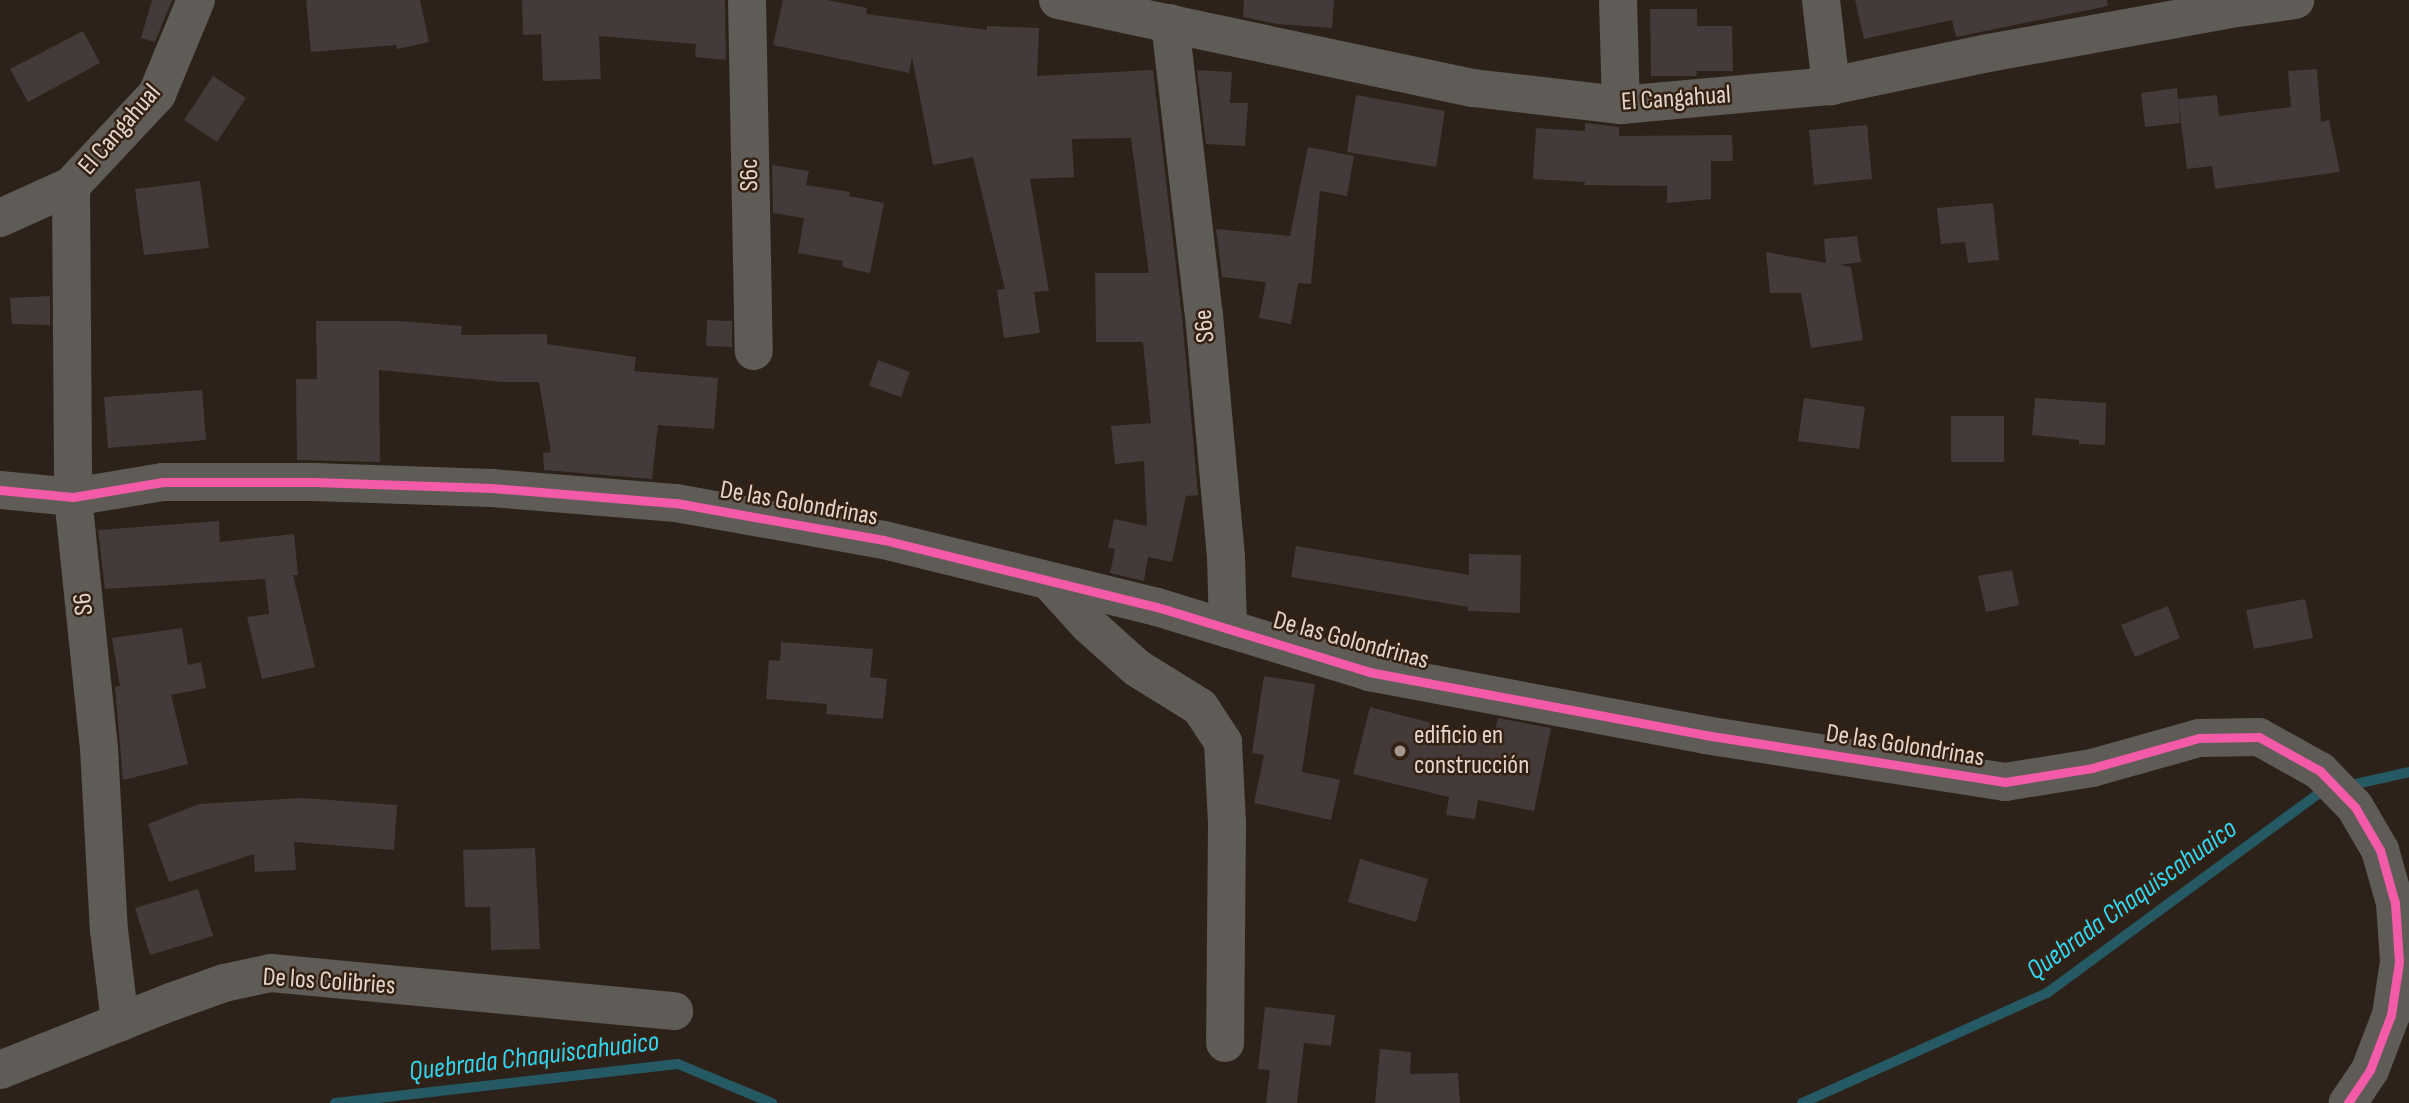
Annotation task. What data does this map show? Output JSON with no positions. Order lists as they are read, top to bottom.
{
  "streets": {
    "street": [
      "El Cangahual",
      "S6c",
      "S6e",
      "De las Golondrinas",
      "S6",
      "De los Colibries"
    ]
  },
  "crossings": [
    ["El Cangahual", "S6e"],
    ["El Cangahual", "S6"],
    ["S6e", "De las Golondrinas"],
    ["De las Golondrinas", "S6"],
    ["S6", "De los Colibries"]
  ],
  "water": ["Quebrada Chaquiscahuaico"],
  "places": ["edificio en construcción"]
}
